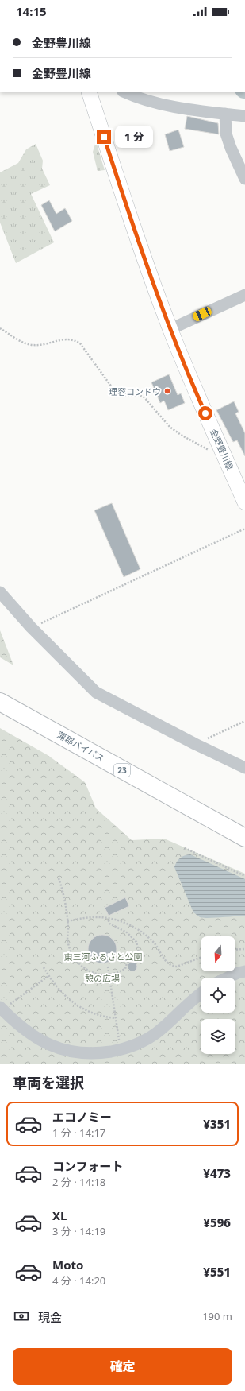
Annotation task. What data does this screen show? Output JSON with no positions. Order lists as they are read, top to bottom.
{
  "streets": {
    "highway": ["蒲郡バイパス", "23"],
    "main road": ["金野豊川線"]
  },
  "parks": ["東三河ふるさと公園", "憩の広場"],
  "places": ["理容コンドウ"],
  "north": "bottom",
  "page": {
    "status": "14:15",
    "banner": ["金野豊川線", "金野豊川線"],
    "bubble": "1 分",
    "heading": "車両を選択",
    "list": [
      {
        "name": "エコノミー",
        "note": "1 分 · 14:17",
        "value": "¥351"
      },
      {
        "name": "コンフォート",
        "note": "2 分 · 14:18",
        "value": "¥473"
      },
      {
        "name": "XL",
        "note": "3 分 · 14:19",
        "value": "¥596"
      },
      {
        "name": "Moto",
        "note": "4 分 · 14:20",
        "value": "¥551"
      }
    ],
    "pay": ["現金", "190 m"],
    "buttons": "確定"
  }
}
